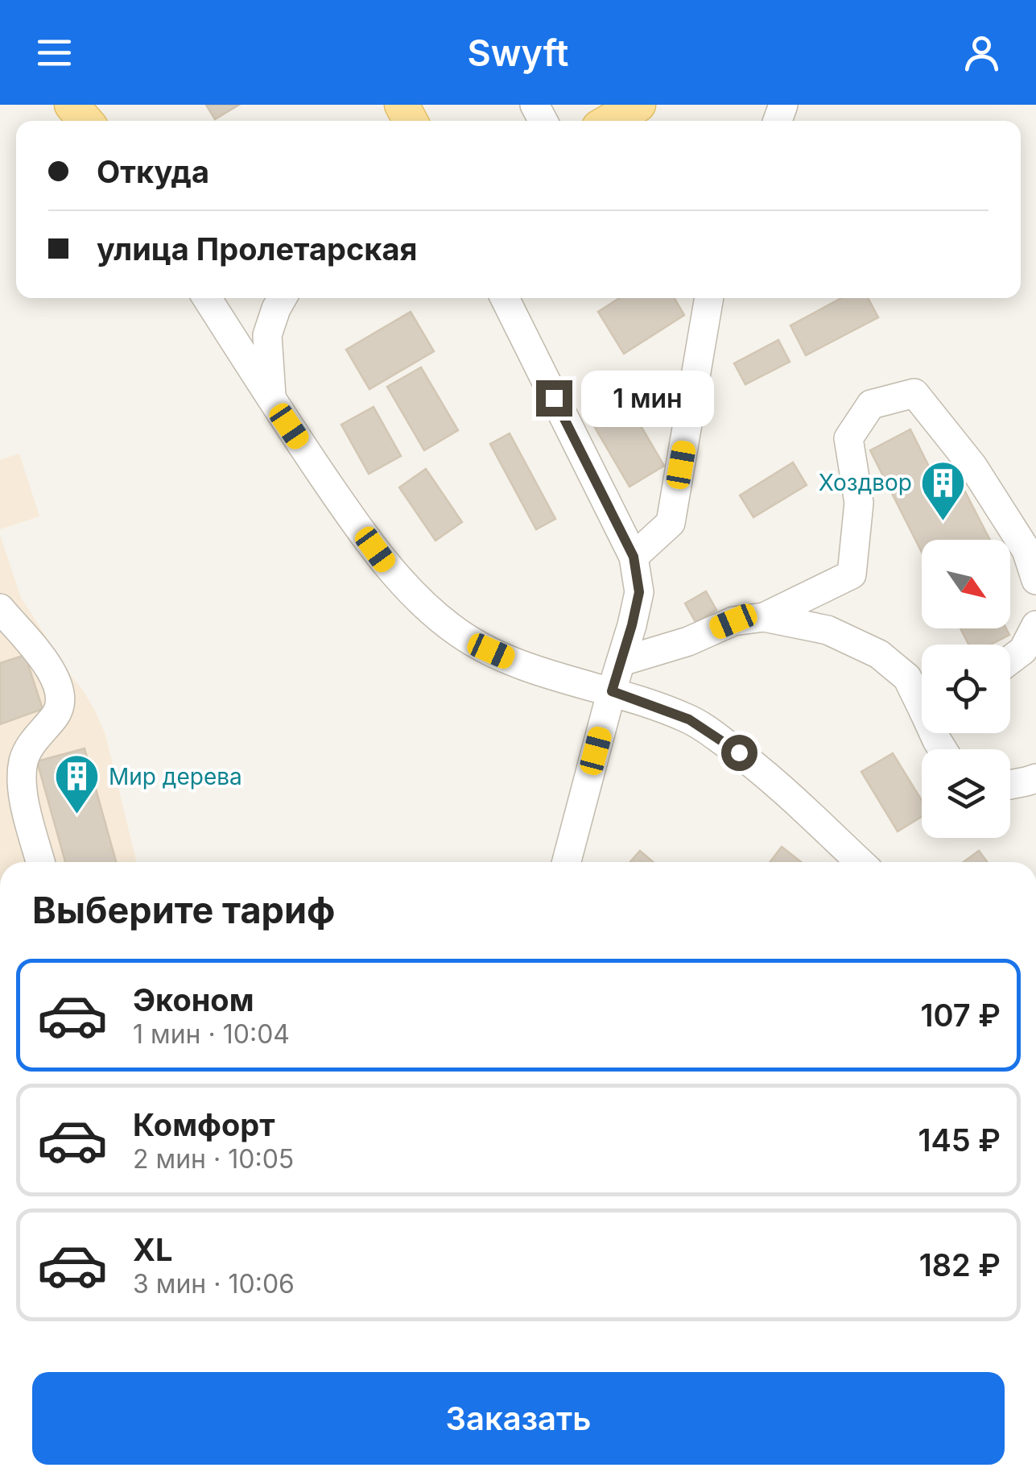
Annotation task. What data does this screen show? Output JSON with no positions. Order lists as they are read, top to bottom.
{
  "places": {
    "building": ["Хоздвор", "Мир дерева"]
  },
  "north": "bottom right",
  "page": {
    "header": "Swyft",
    "banner": ["Откуда", "улица Пролетарская"],
    "bubble": "1 мин",
    "heading": "Выберите тариф",
    "list": [
      {
        "name": "Эконом",
        "note": "1 мин · 10:04",
        "value": "107 ₽"
      },
      {
        "name": "Комфорт",
        "note": "2 мин · 10:05",
        "value": "145 ₽"
      },
      {
        "name": "XL",
        "note": "3 мин · 10:06",
        "value": "182 ₽"
      }
    ],
    "buttons": "Заказать"
  }
}
